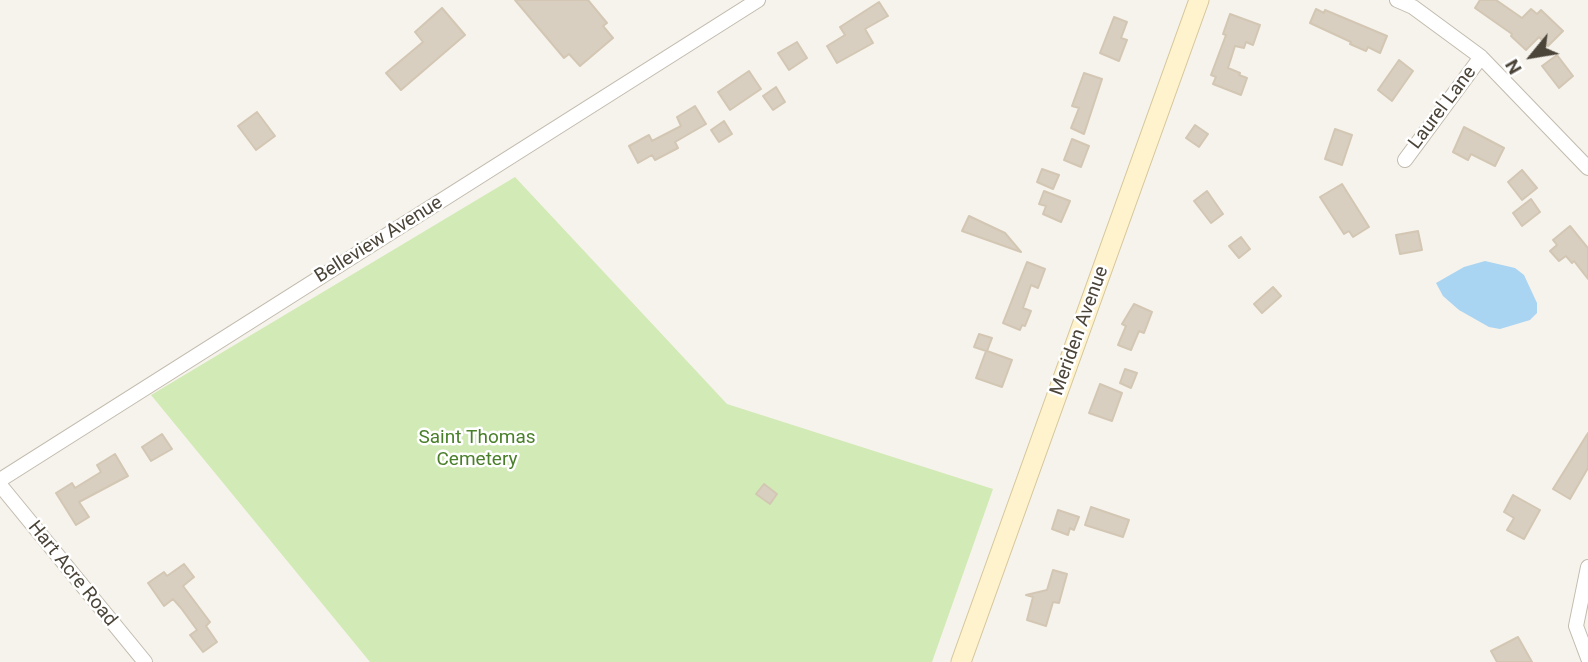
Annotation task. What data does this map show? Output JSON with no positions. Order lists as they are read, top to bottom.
{
  "streets": {
    "main road": ["Meriden Avenue"],
    "street": ["Laurel Lane", "Belleview Avenue", "Hart Acre Road"]
  },
  "crossings": [
    ["Belleview Avenue", "Hart Acre Road"]
  ],
  "parks": ["Saint Thomas Cemetery"],
  "north": "bottom left"
}
